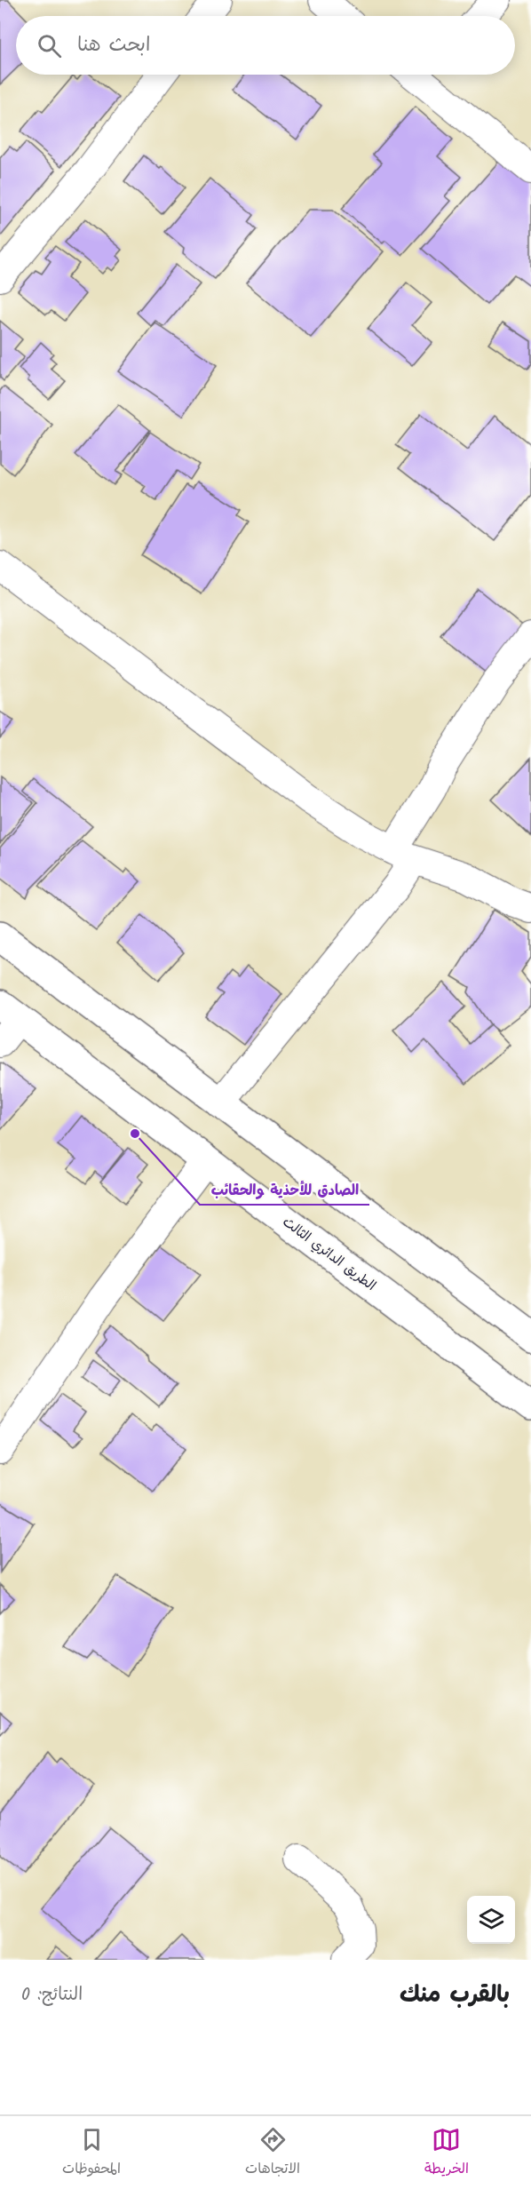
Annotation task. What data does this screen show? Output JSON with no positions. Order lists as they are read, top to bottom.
{
  "streets": {
    "main road": ["الطريق الدائري الثالث"]
  },
  "places": ["الصادق للأحذية والحقائب"],
  "page": {
    "search": "ابحث هنا",
    "heading": ["بالقرب منك", "النتائج: 0"],
    "nav": ["الخريطة", "الاتجاهات", "المحفوظات"]
  }
}
